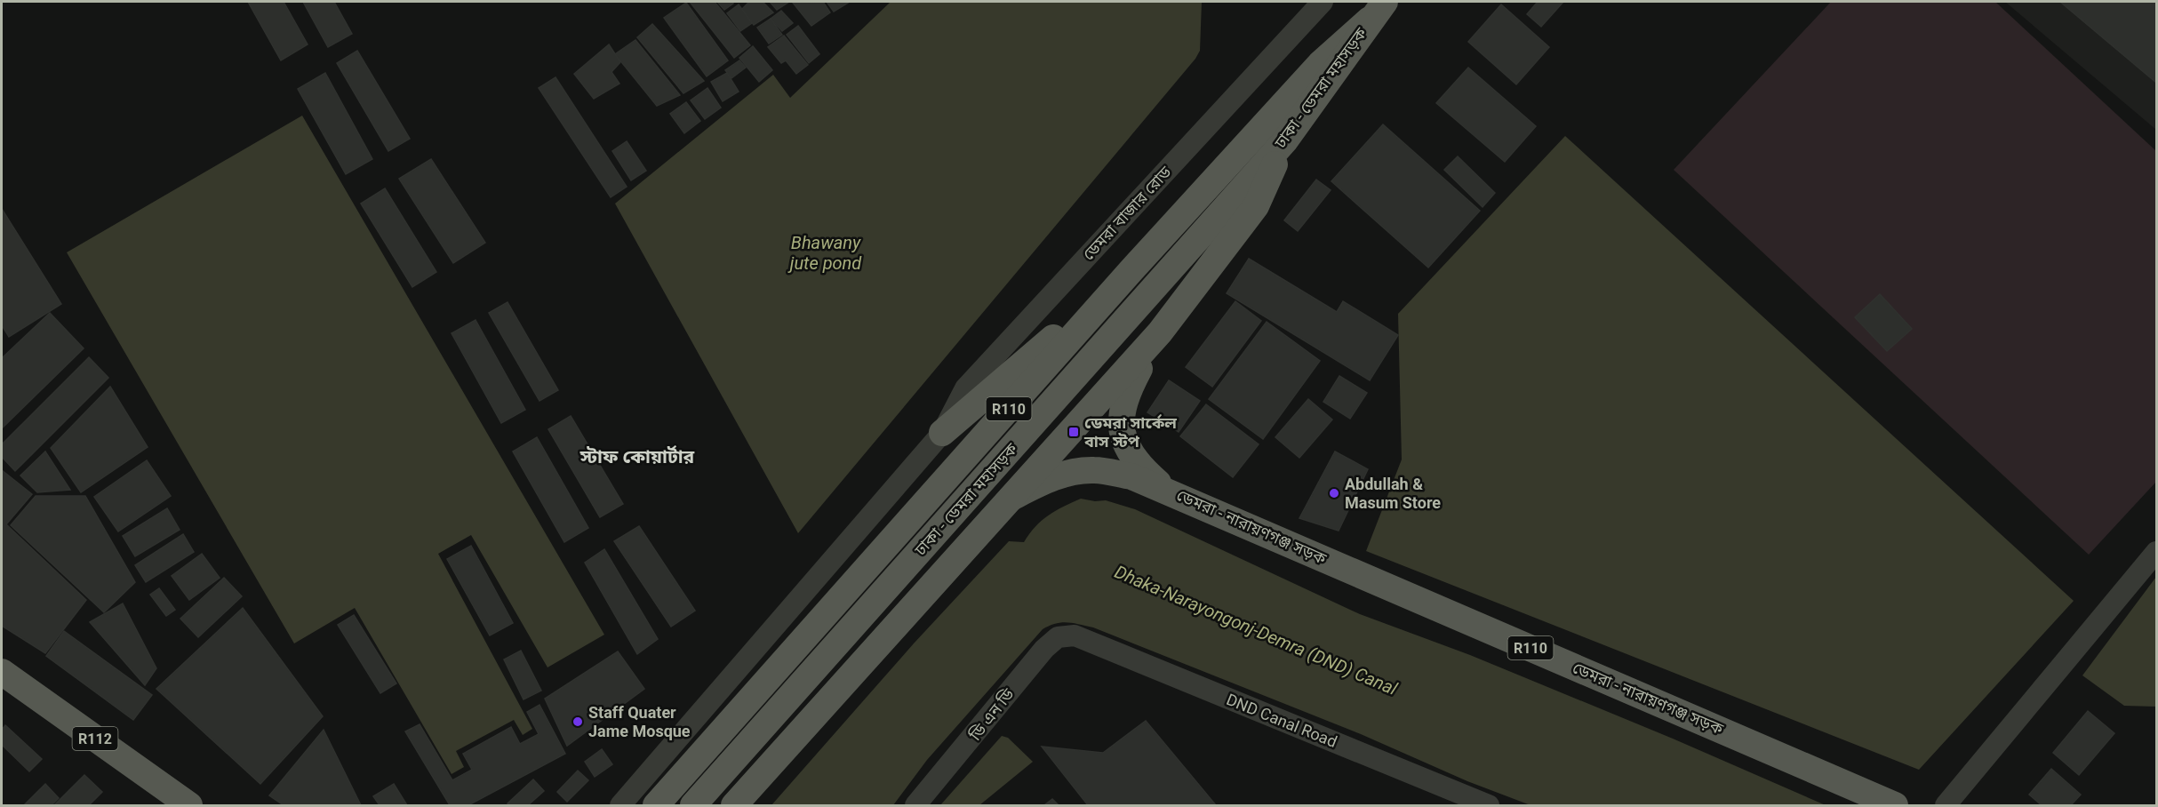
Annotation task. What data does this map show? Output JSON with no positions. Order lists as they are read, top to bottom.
{
  "streets": {
    "main road": [
      "ঢাকা - ডেমরা মহাসড়ক",
      "R110",
      "ডেমরা - নারায়ণগঞ্জ সড়ক",
      "R112"
    ],
    "street": ["ডেমরা বাজার রোড", "ডি এন ডি", "DND Canal Road"]
  },
  "crossings": [
    ["ডি এন ডি", "DND Canal Road"]
  ],
  "districts": ["স্টাফ কোয়ার্টার"],
  "water": ["Bhawany jute pond", "Dhaka-Narayongonj-Demra (DND) Canal"],
  "places": {
    "transit": ["ডেমরা সার্কেল বাস স্টপ"],
    "other": ["Abdullah & Masum Store", "Staff Quater Jame Mosque"]
  }
}
